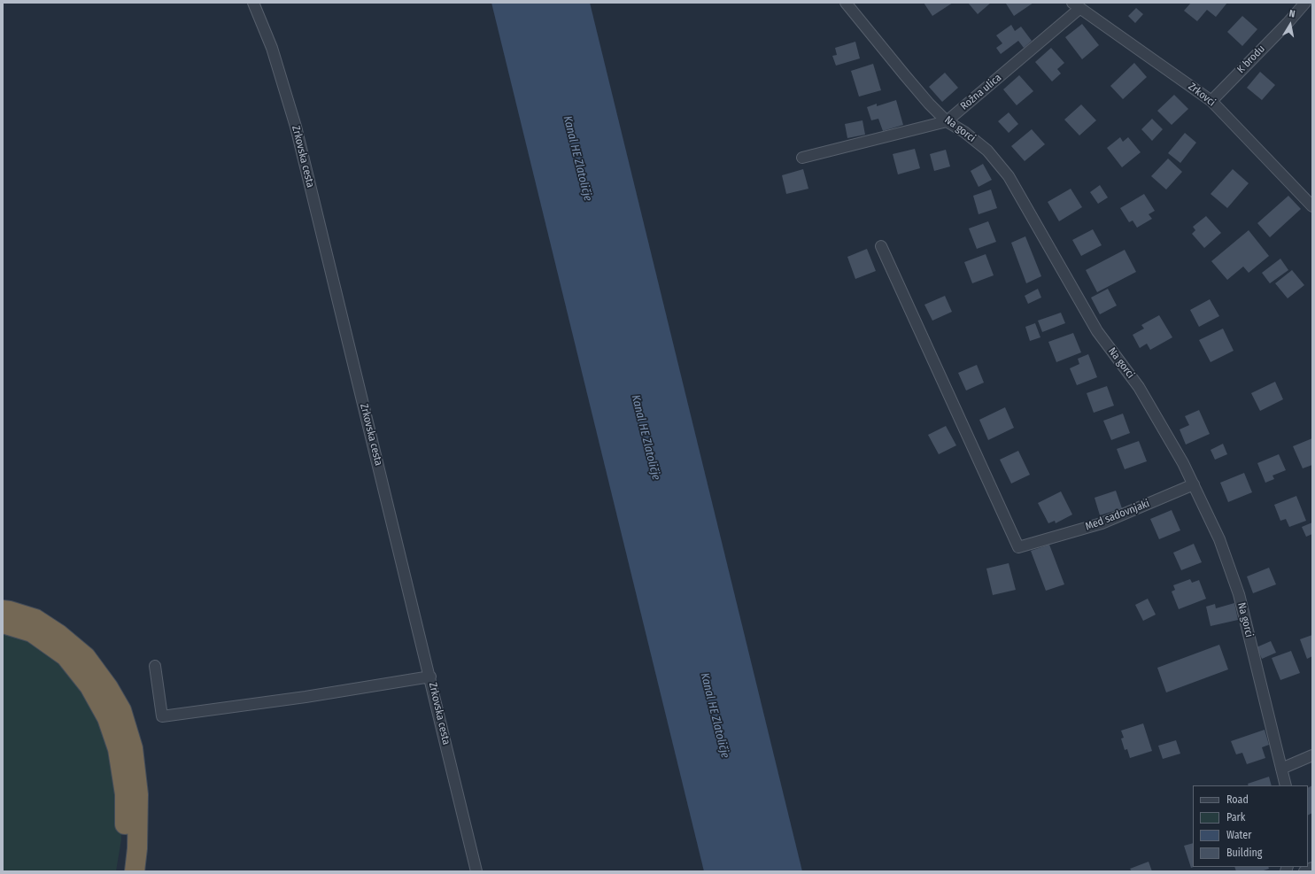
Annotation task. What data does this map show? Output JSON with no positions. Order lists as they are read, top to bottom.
{
  "streets": {
    "street": [
      "K brodu",
      "Rožna ulica",
      "Zrkovci",
      "Na gorci",
      "Zrkovska cesta",
      "Med sadovnjaki"
    ]
  },
  "crossings": [
    ["K brodu", "Zrkovci"],
    ["Rožna ulica", "Zrkovci"],
    ["Rožna ulica", "Na gorci"],
    ["Na gorci", "Med sadovnjaki"]
  ],
  "water": ["Kanal HE Zlatoličje"],
  "legend": [
    "Road",
    "Park",
    "Water",
    "Building"
  ],
  "north": "top"
}
